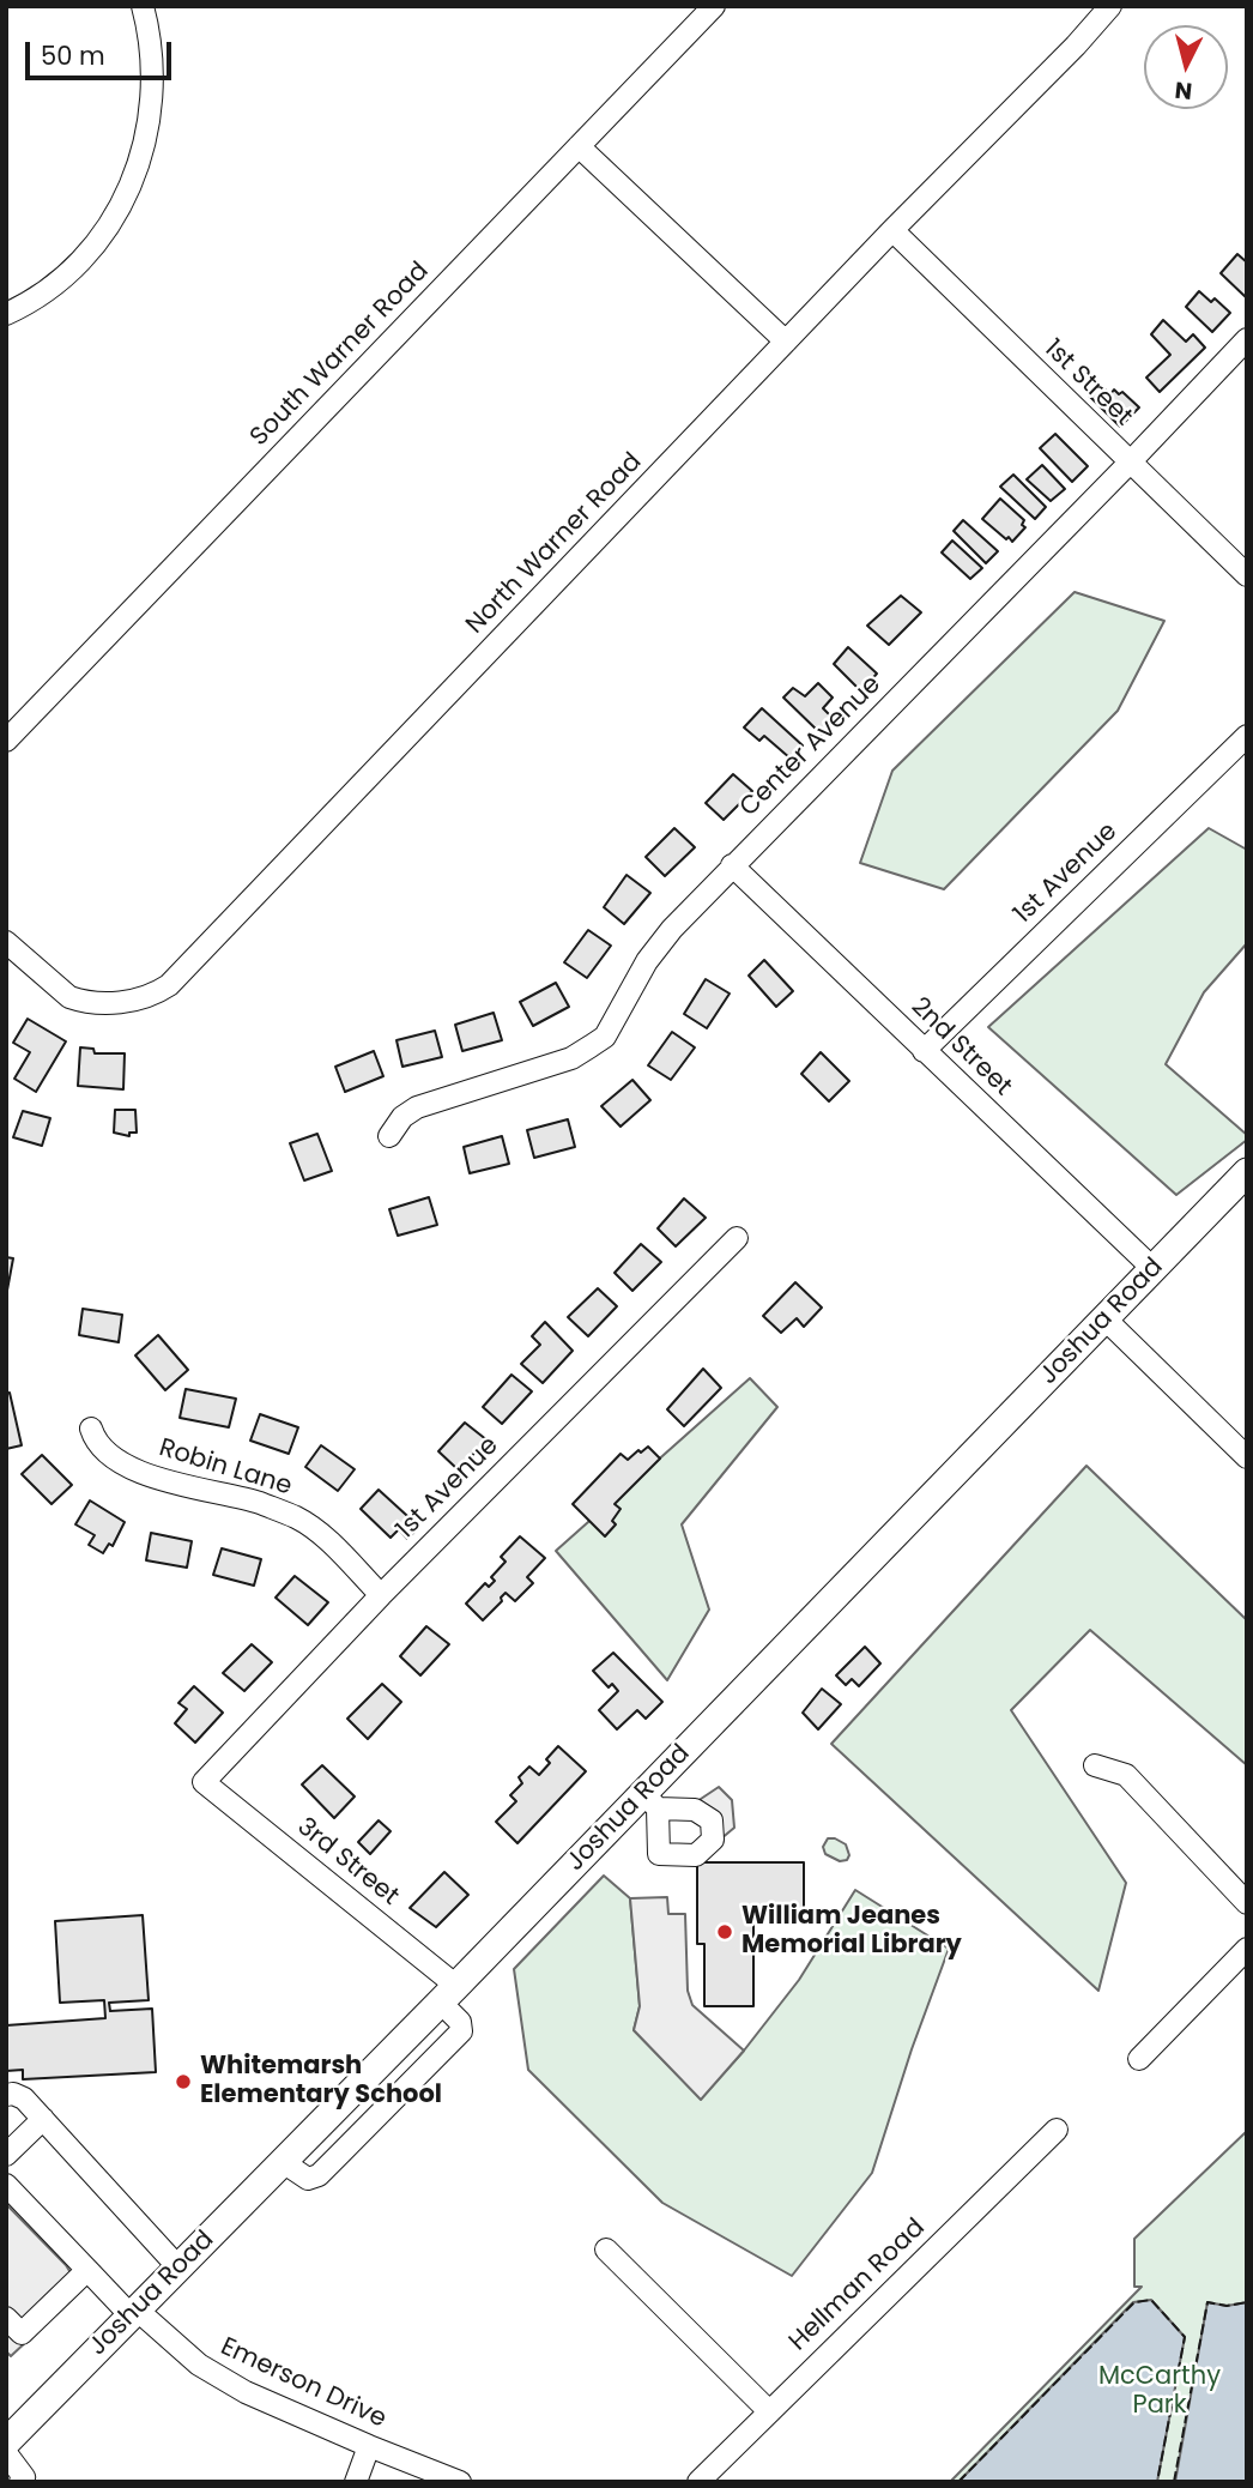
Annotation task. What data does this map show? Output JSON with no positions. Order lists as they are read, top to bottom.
{
  "streets": {
    "main road": ["Joshua Road"],
    "street": [
      "South Warner Road",
      "1st Street",
      "North Warner Road",
      "Center Avenue",
      "1st Avenue",
      "2nd Street",
      "Robin Lane",
      "3rd Street",
      "Hellman Road",
      "Emerson Drive"
    ]
  },
  "crossings": [
    ["1st Street", "North Warner Road"],
    ["1st Street", "Center Avenue"],
    ["Center Avenue", "2nd Street"],
    ["1st Avenue", "2nd Street"],
    ["1st Avenue", "Robin Lane"],
    ["1st Avenue", "3rd Street"],
    ["2nd Street", "Joshua Road"],
    ["Joshua Road", "3rd Street"],
    ["Joshua Road", "Emerson Drive"]
  ],
  "parks": ["McCarthy Park"],
  "places": ["William Jeanes Memorial Library", "Whitemarsh Elementary School"],
  "scale_bar": "50 m",
  "north": "bottom"
}
